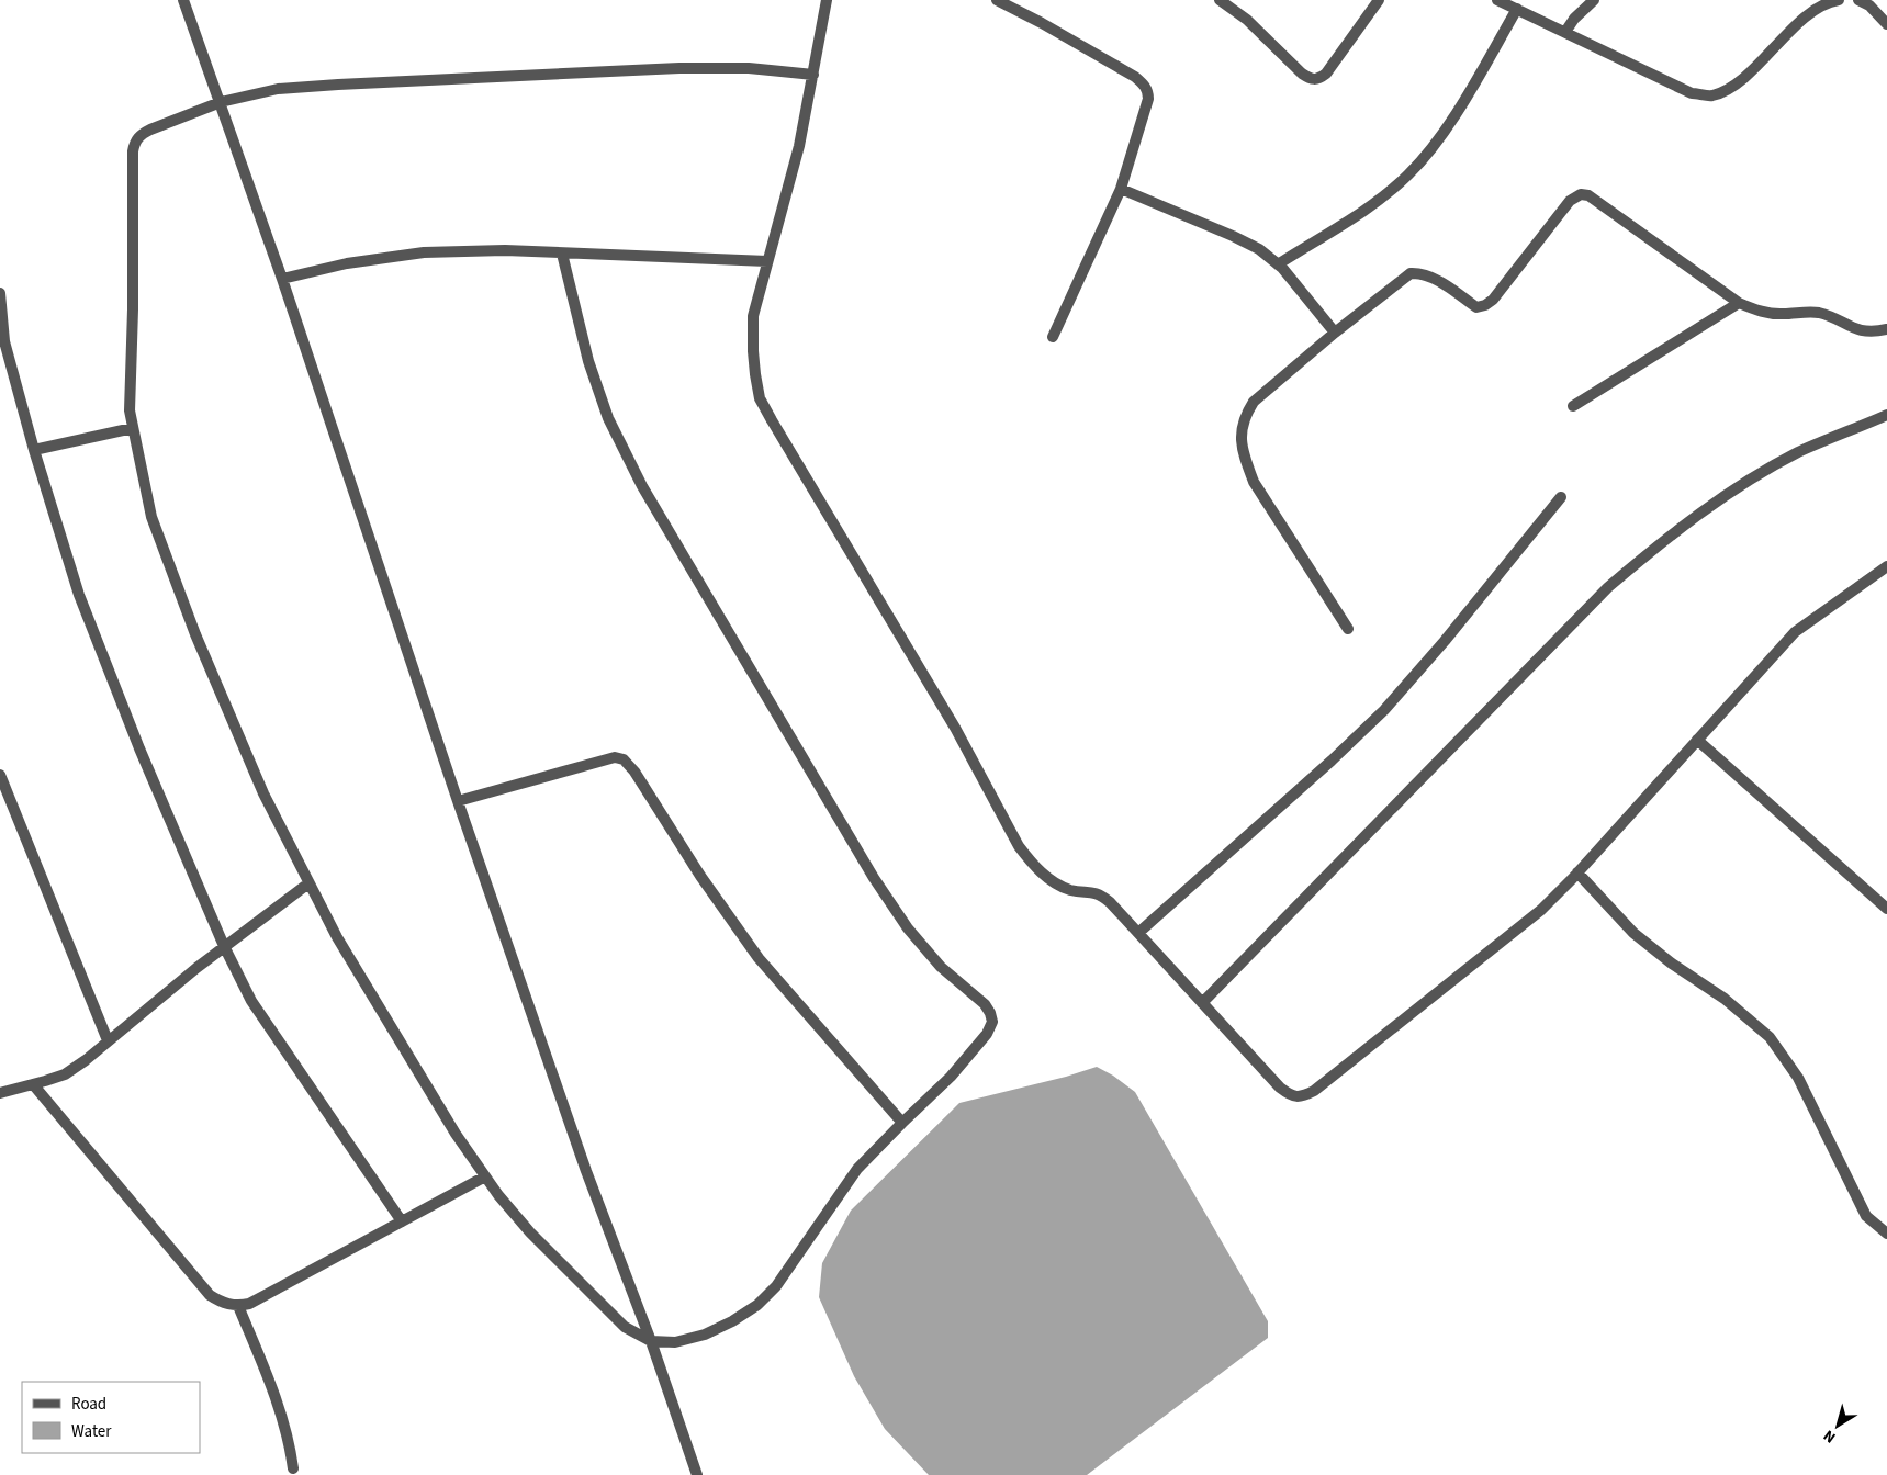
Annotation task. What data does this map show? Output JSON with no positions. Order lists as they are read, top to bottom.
{
  "legend": ["Road", "Water"],
  "north": "bottom left"
}
